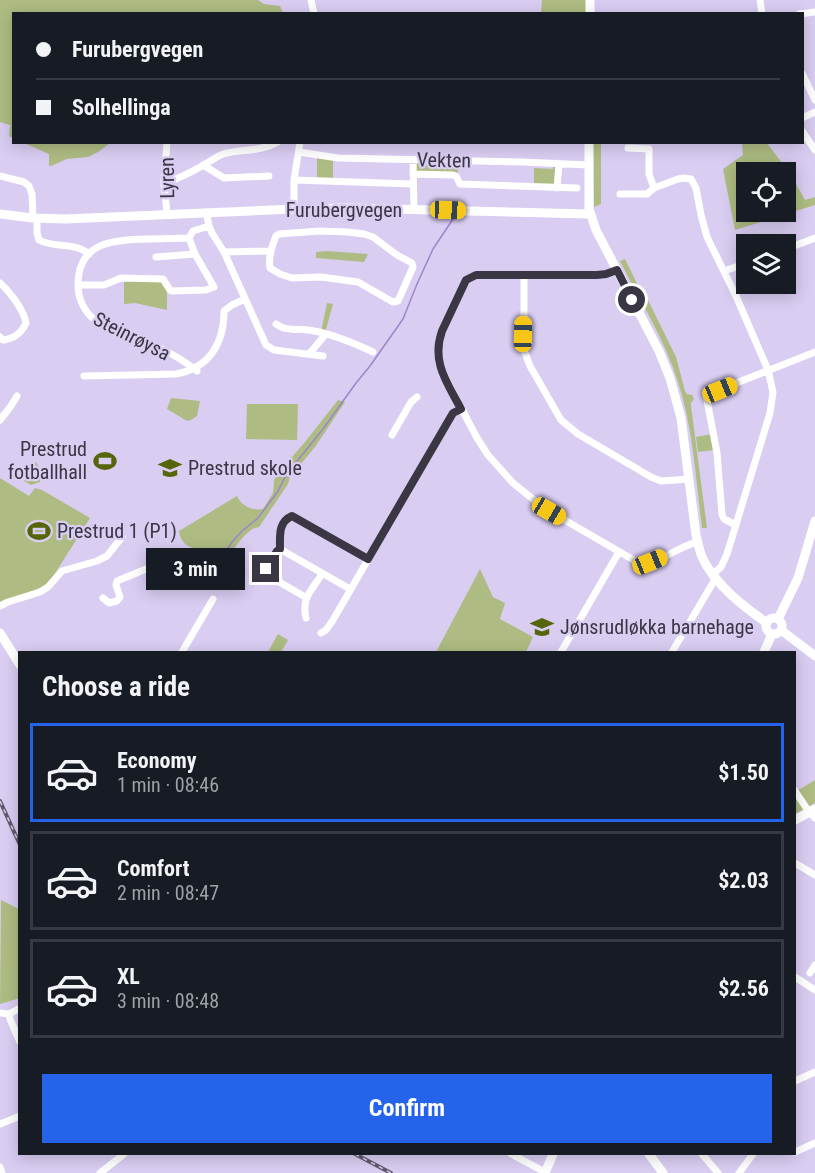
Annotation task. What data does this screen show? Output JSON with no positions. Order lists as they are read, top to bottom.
{
  "streets": {
    "main road": ["Furubergvegen"],
    "street": ["Vekten", "Lyren", "Steinrøysa"]
  },
  "crossings": [
    ["Lyren", "Furubergvegen"]
  ],
  "places": {
    "sports": ["Prestrud fotballhall", "Prestrud 1 (P1)"],
    "school or university": ["Prestrud skole", "Jønsrudløkka barnehage"]
  },
  "page": {
    "banner": ["Furubergvegen", "Solhellinga"],
    "bubble": "3 min",
    "heading": "Choose a ride",
    "list": [
      {
        "name": "Economy",
        "note": "1 min · 08:46",
        "value": "$1.50"
      },
      {
        "name": "Comfort",
        "note": "2 min · 08:47",
        "value": "$2.03"
      },
      {
        "name": "XL",
        "note": "3 min · 08:48",
        "value": "$2.56"
      }
    ],
    "buttons": "Confirm"
  }
}
